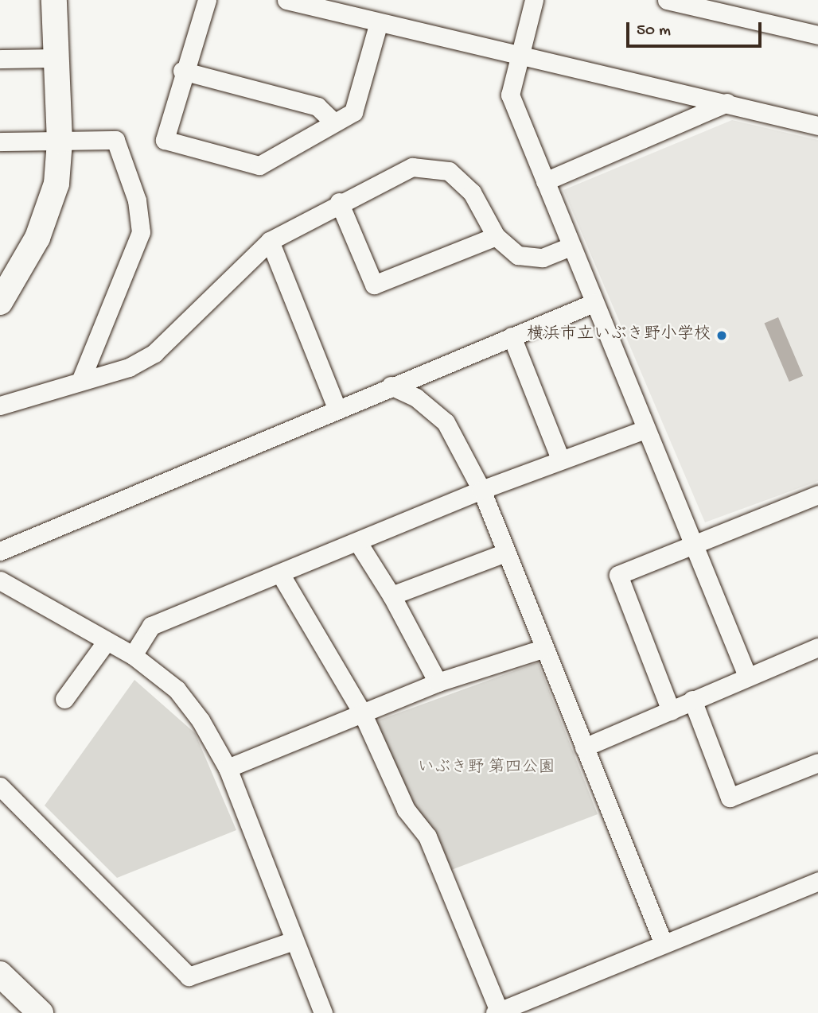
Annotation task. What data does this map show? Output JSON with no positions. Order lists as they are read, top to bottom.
{
  "parks": ["いぶき野 第四公園"],
  "places": ["横浜市立いぶき野小学校"],
  "scale_bar": "50 m"
}
